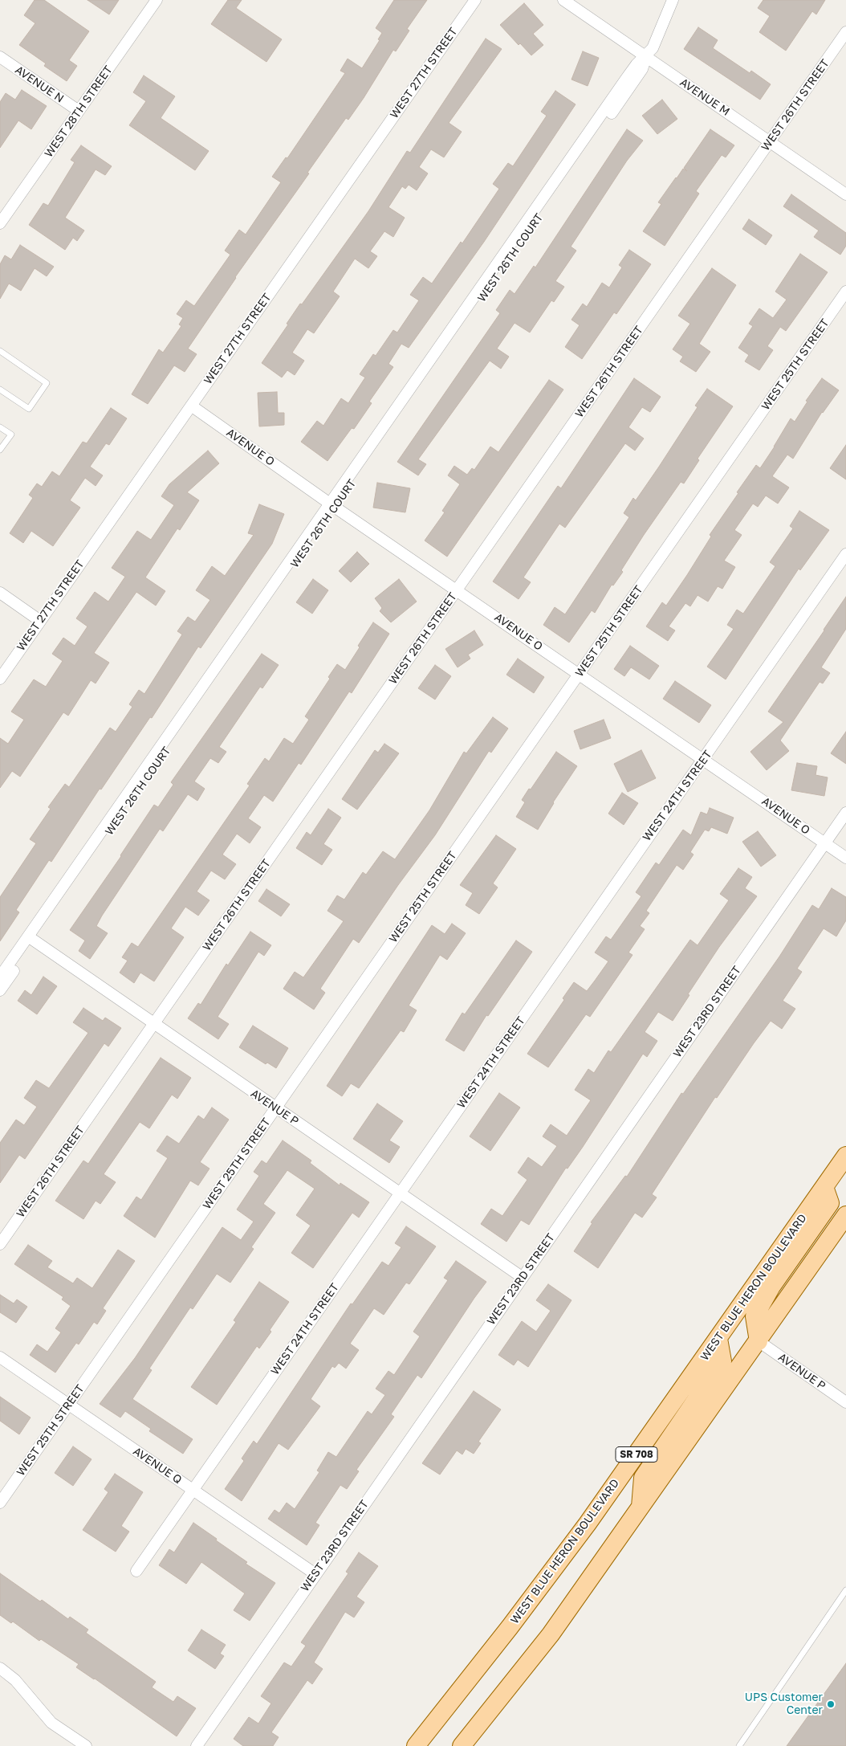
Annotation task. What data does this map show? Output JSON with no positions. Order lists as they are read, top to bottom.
{
  "streets": {
    "main road": ["WEST BLUE HERON BOULEVARD", "SR 708"],
    "street": [
      "WEST 27TH STREET",
      "AVENUE N",
      "AVENUE M",
      "WEST 26TH STREET",
      "WEST 28TH STREET",
      "WEST 26TH COURT",
      "WEST 25TH STREET",
      "AVENUE O",
      "WEST 24TH STREET",
      "WEST 23RD STREET",
      "AVENUE P",
      "AVENUE Q"
    ]
  },
  "crossings": [
    ["WEST 27TH STREET", "AVENUE O"],
    ["AVENUE N", "WEST 28TH STREET"],
    ["AVENUE M", "WEST 26TH STREET"],
    ["AVENUE M", "WEST 26TH COURT"],
    ["WEST 26TH STREET", "AVENUE O"],
    ["WEST 26TH STREET", "AVENUE P"],
    ["WEST 26TH COURT", "AVENUE O"],
    ["WEST 26TH COURT", "AVENUE P"],
    ["WEST 25TH STREET", "AVENUE O"],
    ["WEST 25TH STREET", "AVENUE P"],
    ["WEST 25TH STREET", "AVENUE Q"],
    ["AVENUE O", "WEST 24TH STREET"],
    ["AVENUE O", "WEST 23RD STREET"],
    ["WEST 24TH STREET", "AVENUE P"],
    ["WEST 24TH STREET", "AVENUE Q"],
    ["WEST 23RD STREET", "AVENUE P"],
    ["WEST 23RD STREET", "AVENUE Q"],
    ["AVENUE P", "SR 708"]
  ],
  "places": ["UPS Customer Center"]
}
